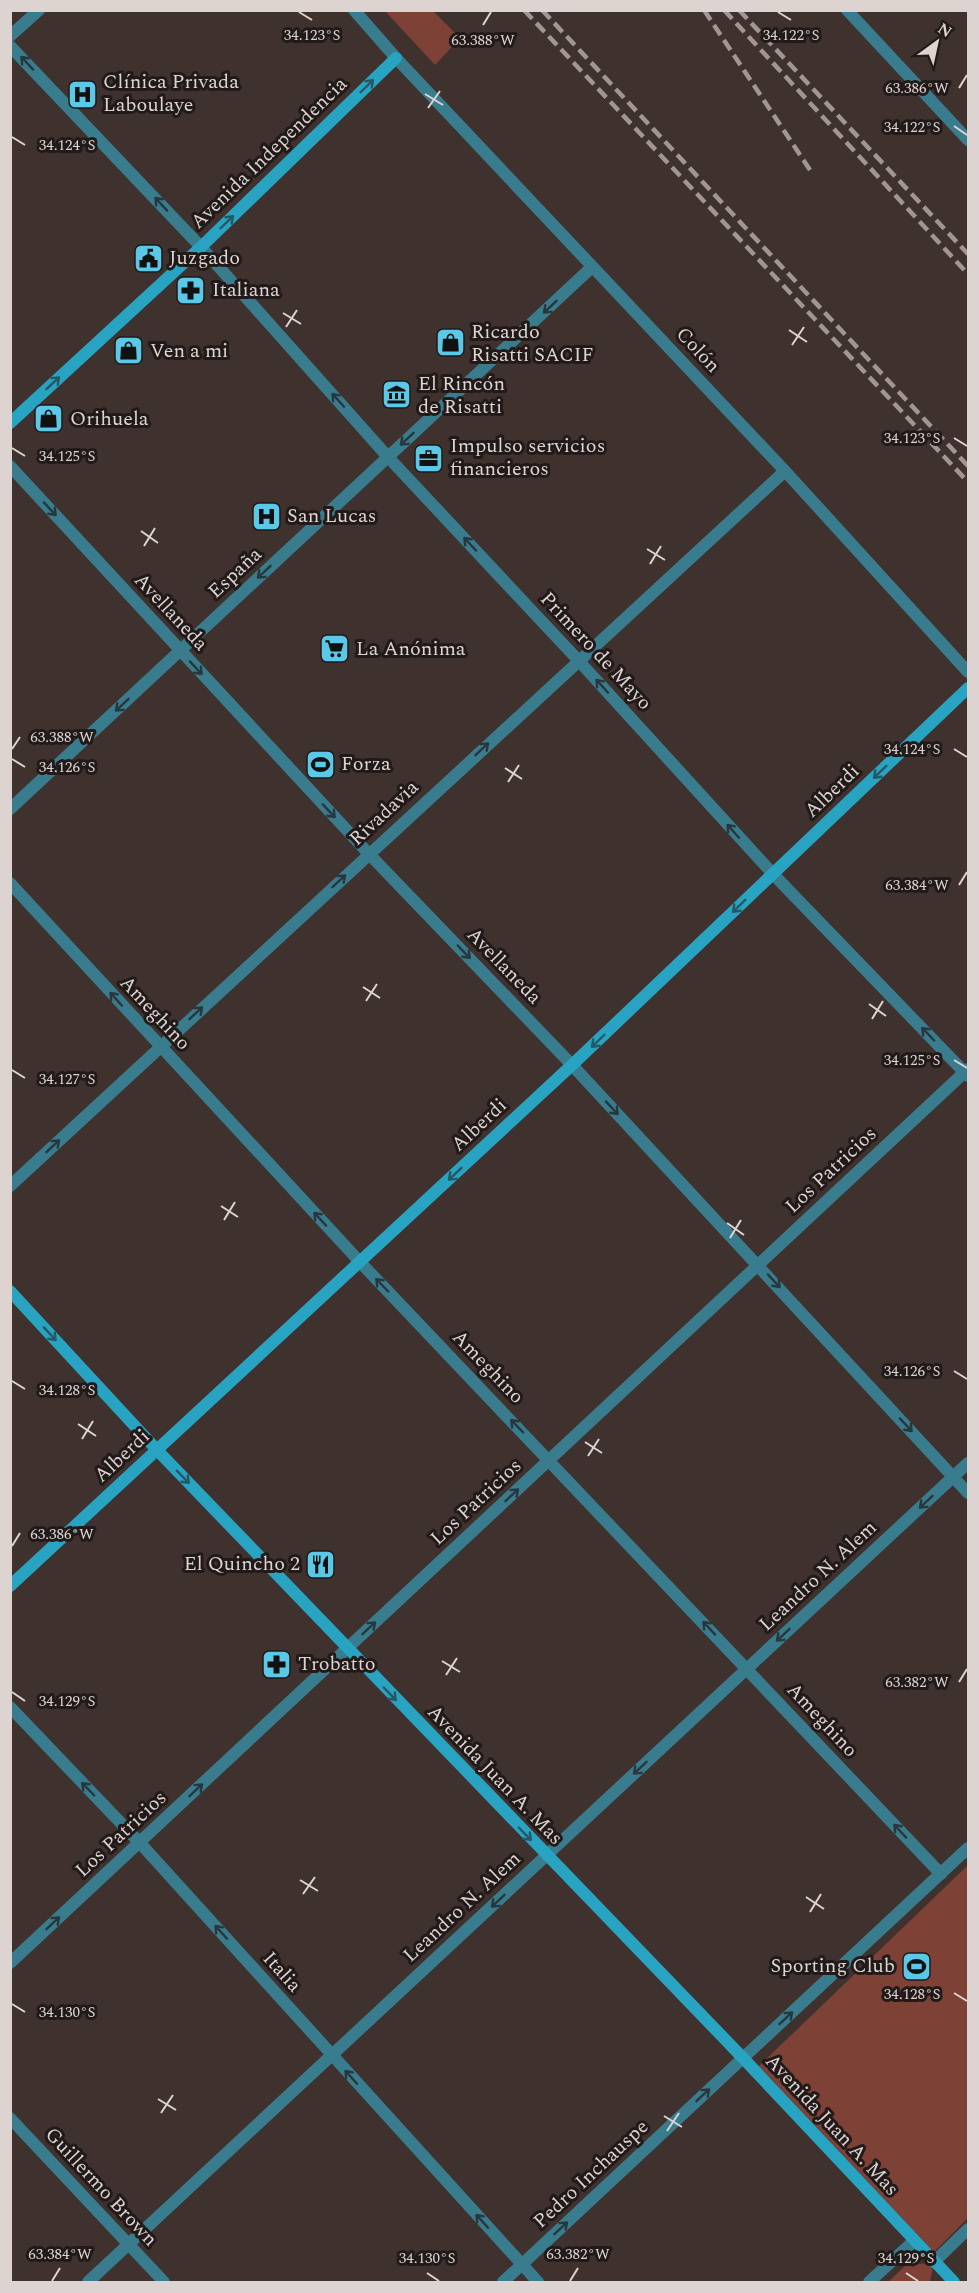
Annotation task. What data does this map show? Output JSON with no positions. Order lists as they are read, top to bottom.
{
  "streets": {
    "main road": ["Avenida Independencia", "Alberdi", "Avenida Juan A. Mas"],
    "street": [
      "Colón",
      "España",
      "Avellaneda",
      "Primero de Mayo",
      "Rivadavia",
      "Ameghino",
      "Los Patricios",
      "Leandro N. Alem",
      "Italia",
      "Pedro Inchauspe",
      "Guillermo Brown"
    ]
  },
  "crossings": [
    ["Avenida Independencia", "Colón"],
    ["Avenida Independencia", "Primero de Mayo"],
    ["Colón", "España"],
    ["Colón", "Rivadavia"],
    ["España", "Avellaneda"],
    ["España", "Primero de Mayo"],
    ["Avellaneda", "Alberdi"],
    ["Avellaneda", "Rivadavia"],
    ["Avellaneda", "Los Patricios"],
    ["Avellaneda", "Leandro N. Alem"],
    ["Primero de Mayo", "Alberdi"],
    ["Primero de Mayo", "Rivadavia"],
    ["Primero de Mayo", "Los Patricios"],
    ["Alberdi", "Ameghino"],
    ["Alberdi", "Avenida Juan A. Mas"],
    ["Rivadavia", "Ameghino"],
    ["Ameghino", "Los Patricios"],
    ["Ameghino", "Leandro N. Alem"],
    ["Ameghino", "Pedro Inchauspe"],
    ["Los Patricios", "Avenida Juan A. Mas"],
    ["Los Patricios", "Italia"],
    ["Leandro N. Alem", "Avenida Juan A. Mas"],
    ["Leandro N. Alem", "Italia"],
    ["Leandro N. Alem", "Guillermo Brown"],
    ["Avenida Juan A. Mas", "Pedro Inchauspe"],
    ["Italia", "Pedro Inchauspe"]
  ],
  "one_way": [
    "Avenida Independencia",
    "España",
    "Avellaneda",
    "Primero de Mayo",
    "Alberdi",
    "Rivadavia",
    "Ameghino",
    "Los Patricios",
    "Leandro N. Alem",
    "Avenida Juan A. Mas",
    "Italia",
    "Pedro Inchauspe"
  ],
  "places": {
    "hospital": ["Clínica Privada Laboulaye", "San Lucas"],
    "public building": ["Juzgado"],
    "pharmacy": ["Italiana", "Trobatto"],
    "shop": ["Ricardo Risatti SACIF", "Ven a mi", "Orihuela"],
    "museum": ["El Rincón de Risatti"],
    "office": ["Impulso servicios financieros"],
    "supermarket": ["La Anónima"],
    "sports": ["Forza", "Sporting Club"],
    "restaurant": ["El Quincho 2"]
  },
  "north": "top right",
  "coordinates": [
    "34.123°S",
    "34.122°S",
    "63.388°W",
    "63.386°W",
    "34.124°S",
    "34.125°S",
    "34.126°S",
    "63.384°W",
    "34.127°S",
    "34.128°S",
    "63.382°W",
    "34.129°S",
    "34.130°S"
  ]
}
